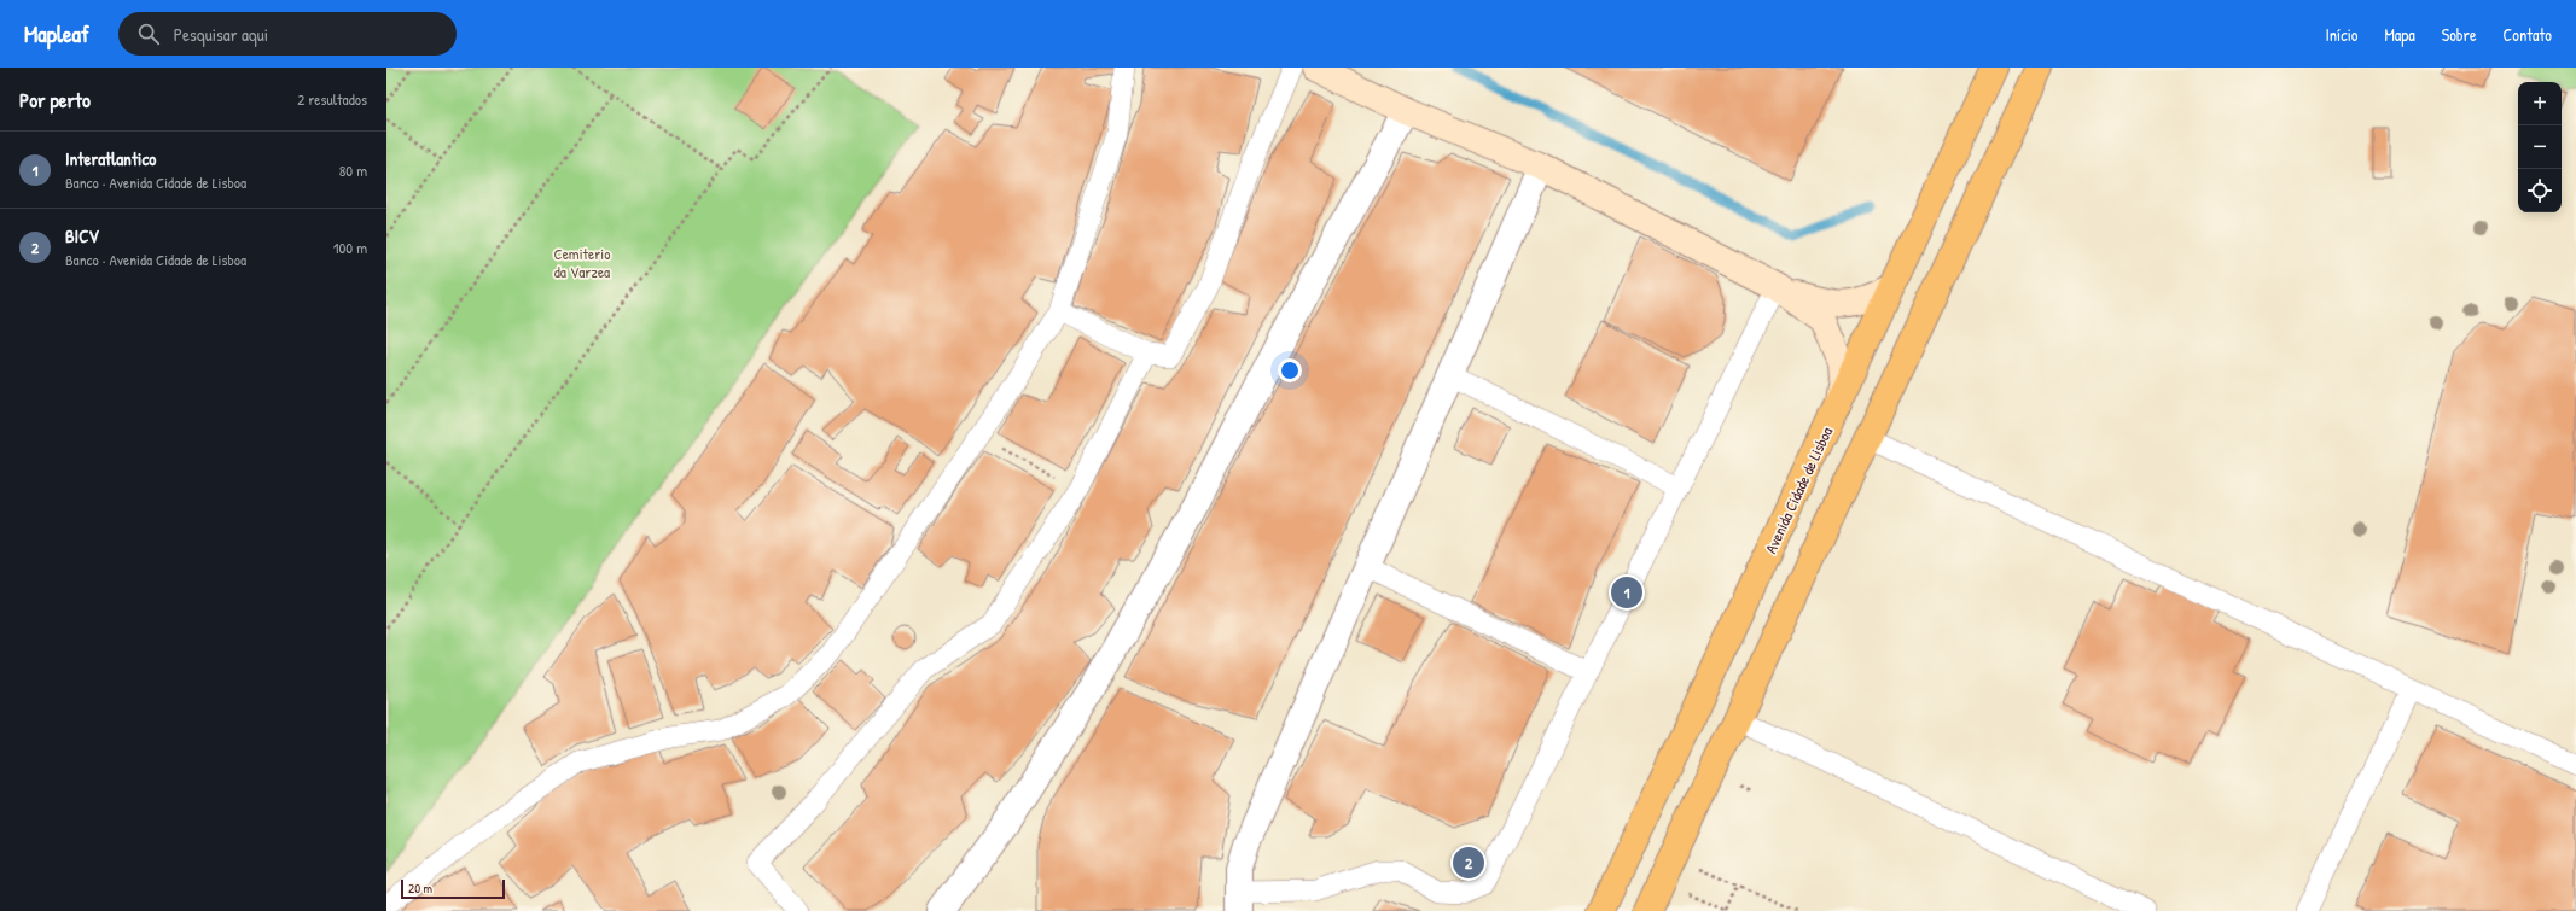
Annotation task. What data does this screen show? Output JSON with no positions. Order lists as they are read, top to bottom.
{
  "streets": {
    "main road": ["Avenida Cidade de Lisboa"]
  },
  "parks": ["Cemiterio da Varzea"],
  "scale_bar": "20 m",
  "page": {
    "header": "Mapleaf",
    "search": "Pesquisar aqui",
    "nav": [
      "Início",
      "Mapa",
      "Sobre",
      "Contato"
    ],
    "heading": ["Por perto", "2 resultados"],
    "map_buttons": ["+", "−"],
    "list": [
      {
        "mark": "1",
        "name": "Interatlantico",
        "note": "Banco · Avenida Cidade de Lisboa",
        "value": "80 m"
      },
      {
        "mark": "2",
        "name": "BICV",
        "note": "Banco · Avenida Cidade de Lisboa",
        "value": "100 m"
      }
    ],
    "pins": ["1", "2"],
    "scale": "20 m"
  }
}
